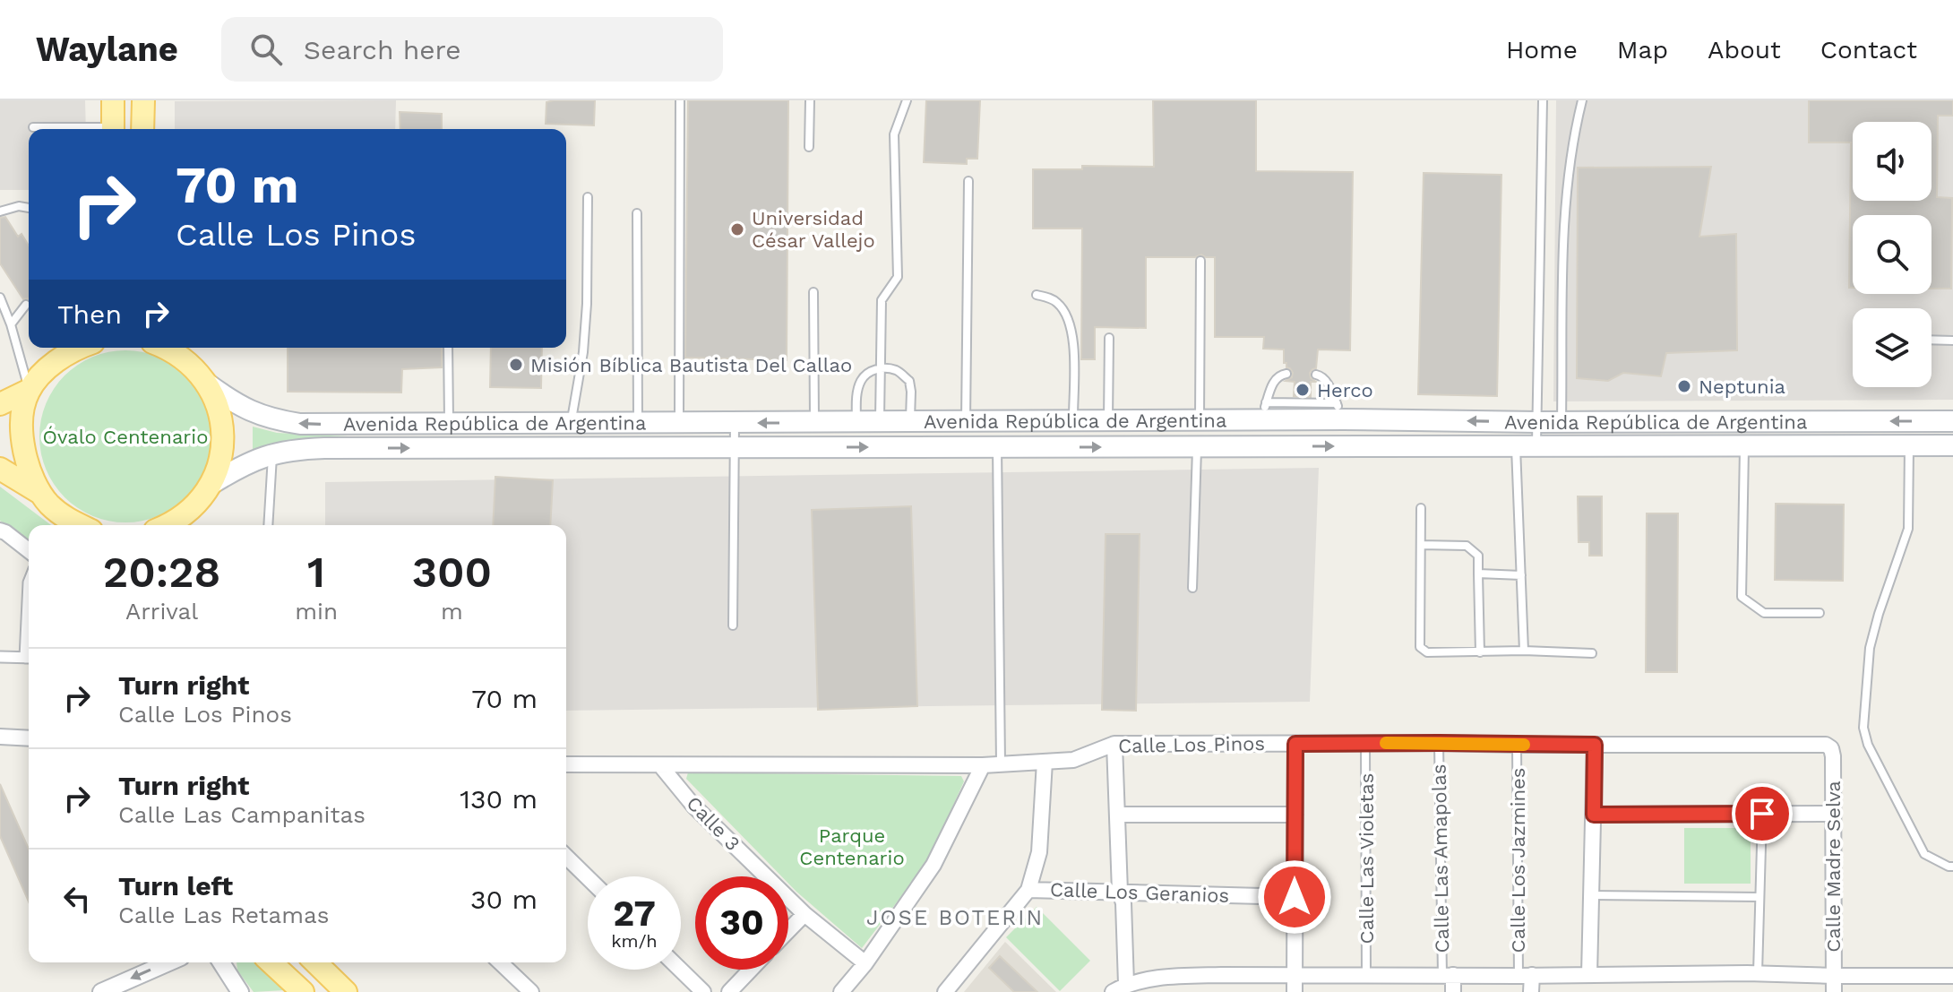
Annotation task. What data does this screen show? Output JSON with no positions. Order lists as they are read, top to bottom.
{
  "streets": {
    "main road": ["Avenida República de Argentina"],
    "street": [
      "Calle Los Pinos",
      "Calle 3",
      "Calle Las Amapolas",
      "Calle Los Jazmines",
      "Calle Madre Selva",
      "Calle Los Geranios"
    ],
    "lane": ["Calle Las Violetas"]
  },
  "crossings": [
    ["Calle Los Pinos", "Calle 3"],
    ["Calle Los Pinos", "Calle Las Violetas"],
    ["Calle Los Pinos", "Calle Las Amapolas"],
    ["Calle Los Pinos", "Calle Los Jazmines"],
    ["Calle Los Pinos", "Calle Madre Selva"]
  ],
  "districts": ["JOSE BOTERIN"],
  "parks": ["Óvalo Centenario", "Parque Centenario"],
  "places": [
    "Universidad César Vallejo",
    "Misión Bíblica Bautista Del Callao",
    "Neptunia",
    "Herco"
  ],
  "page": {
    "header": "Waylane",
    "search": "Search here",
    "nav": [
      "Home",
      "Map",
      "About",
      "Contact"
    ],
    "turn": ["70 m", "Calle Los Pinos"],
    "then": "Then",
    "eta": [
      "20:28",
      "Arrival",
      "1",
      "min",
      "300",
      "m"
    ],
    "list": [
      {
        "name": "Turn right",
        "note": "Calle Los Pinos",
        "value": "70 m"
      },
      {
        "name": "Turn right",
        "note": "Calle Las Campanitas",
        "value": "130 m"
      },
      {
        "name": "Turn left",
        "note": "Calle Las Retamas",
        "value": "30 m"
      }
    ],
    "speed": "27 km/h",
    "limit": "30"
  }
}
